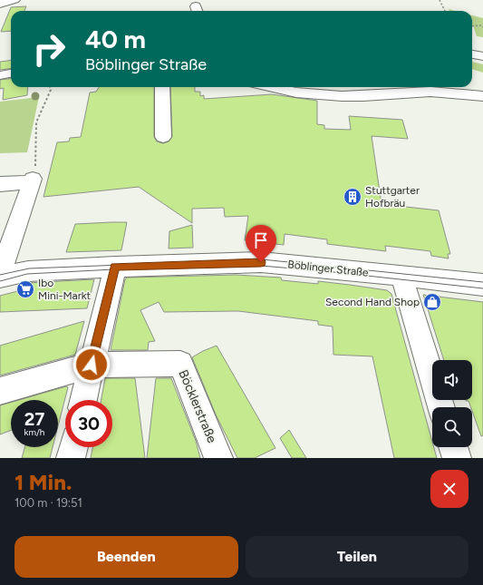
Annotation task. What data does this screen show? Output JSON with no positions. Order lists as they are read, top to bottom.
{
  "streets": {
    "street": ["Böblinger Straße", "Böcklerstraße"]
  },
  "places": {
    "building": ["Stuttgarter Hofbräu"],
    "supermarket": ["Ibo Mini-Markt"],
    "shop": ["Second Hand Shop"]
  },
  "page": {
    "turn": ["40 m", "Böblinger Straße"],
    "speed": "27 km/h",
    "limit": "30",
    "heading": ["1 Min.", "100 m · 19:51"],
    "buttons": ["Beenden", "Teilen"]
  }
}
